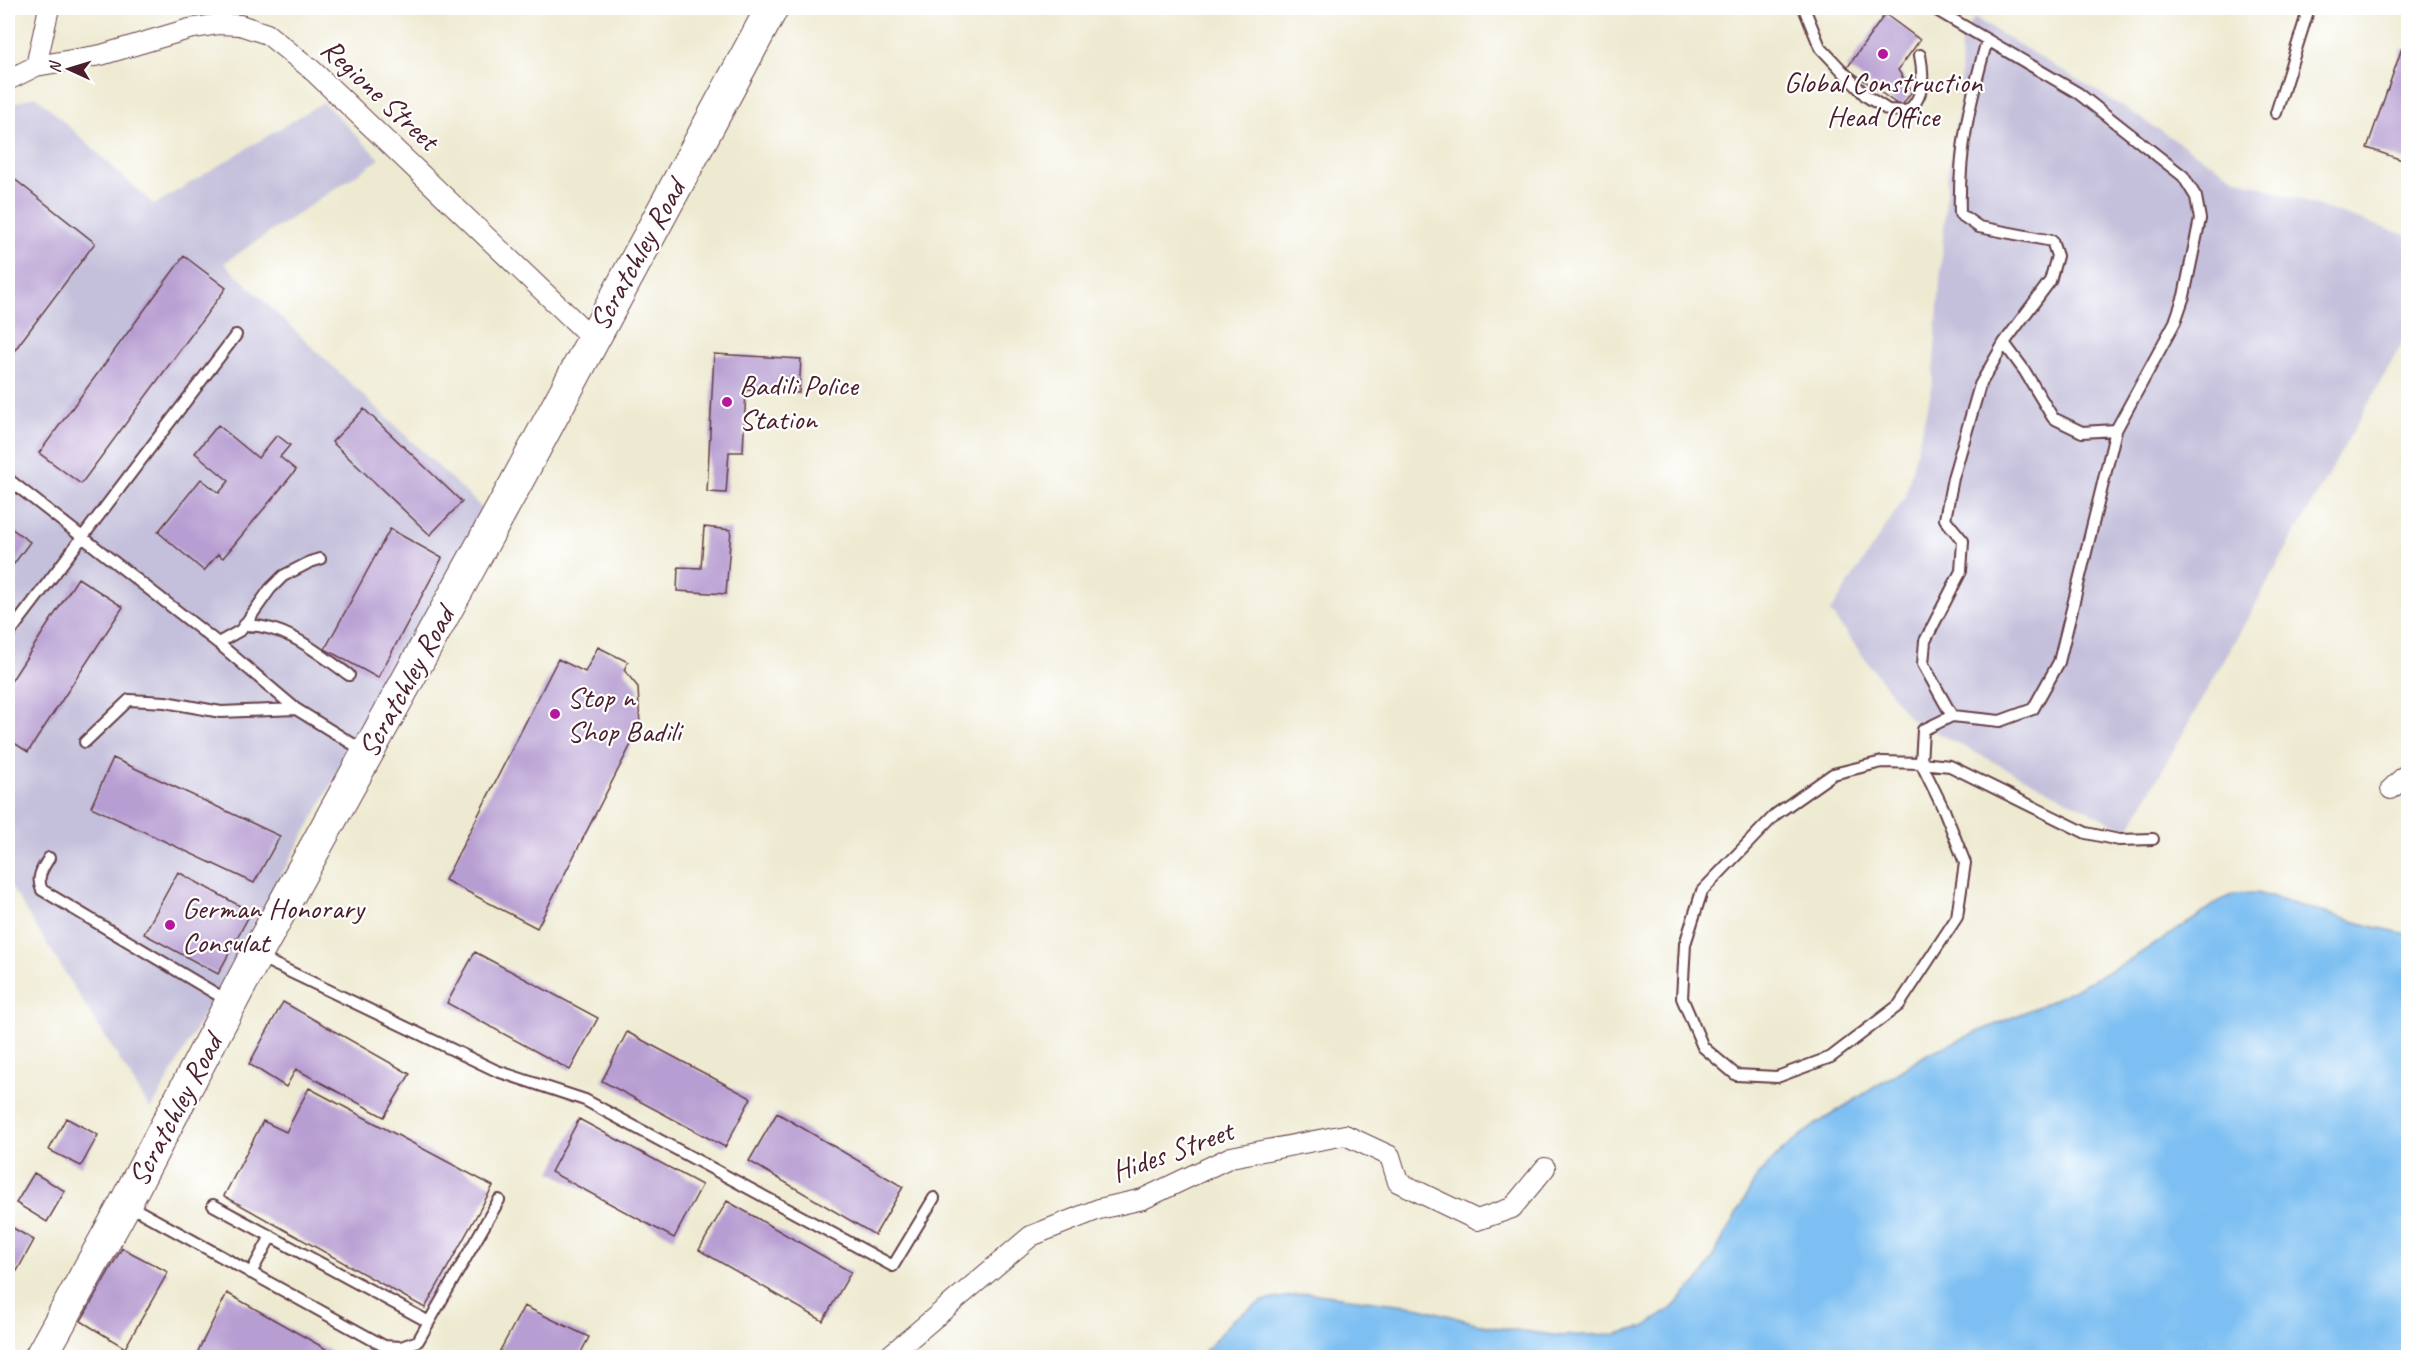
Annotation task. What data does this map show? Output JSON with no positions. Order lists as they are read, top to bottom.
{
  "streets": {
    "main road": ["Scratchley Road"],
    "street": ["Regione Street", "Hides Street"]
  },
  "crossings": [
    ["Regione Street", "Scratchley Road"]
  ],
  "places": [
    "Global Construction Head Office",
    "Badili Police Station",
    "Stop n Shop Badili",
    "German Honorary Consulat"
  ],
  "north": "left"
}
